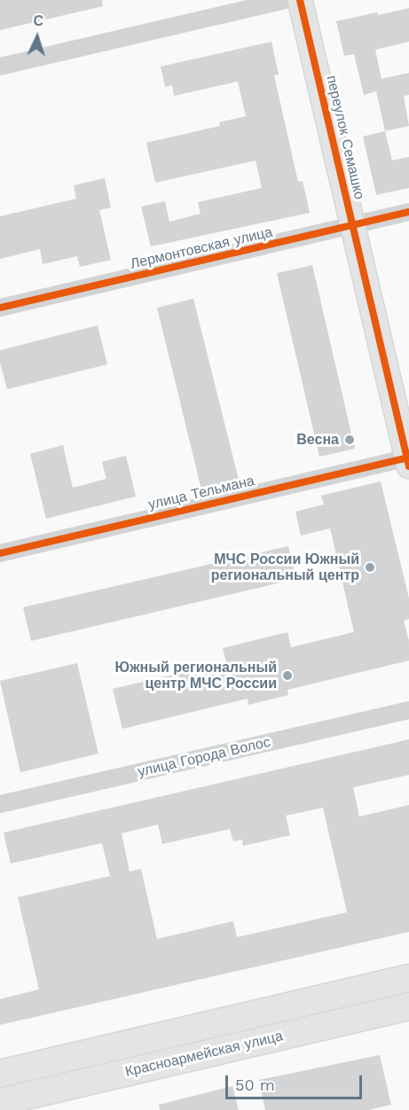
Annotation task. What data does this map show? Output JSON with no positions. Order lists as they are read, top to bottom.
{
  "streets": {
    "main road": ["Красноармейская улица"],
    "street": [
      "переулок Семашко",
      "Лермонтовская улица",
      "улица Тельмана",
      "улица Города Волос"
    ]
  },
  "crossings": [
    ["переулок Семашко", "Лермонтовская улица"],
    ["переулок Семашко", "улица Тельмана"]
  ],
  "places": ["Весна", "МЧС России Южный региональный центр", "Южный региональный центр МЧС России"],
  "scale_bar": "50 m",
  "north": "top"
}
